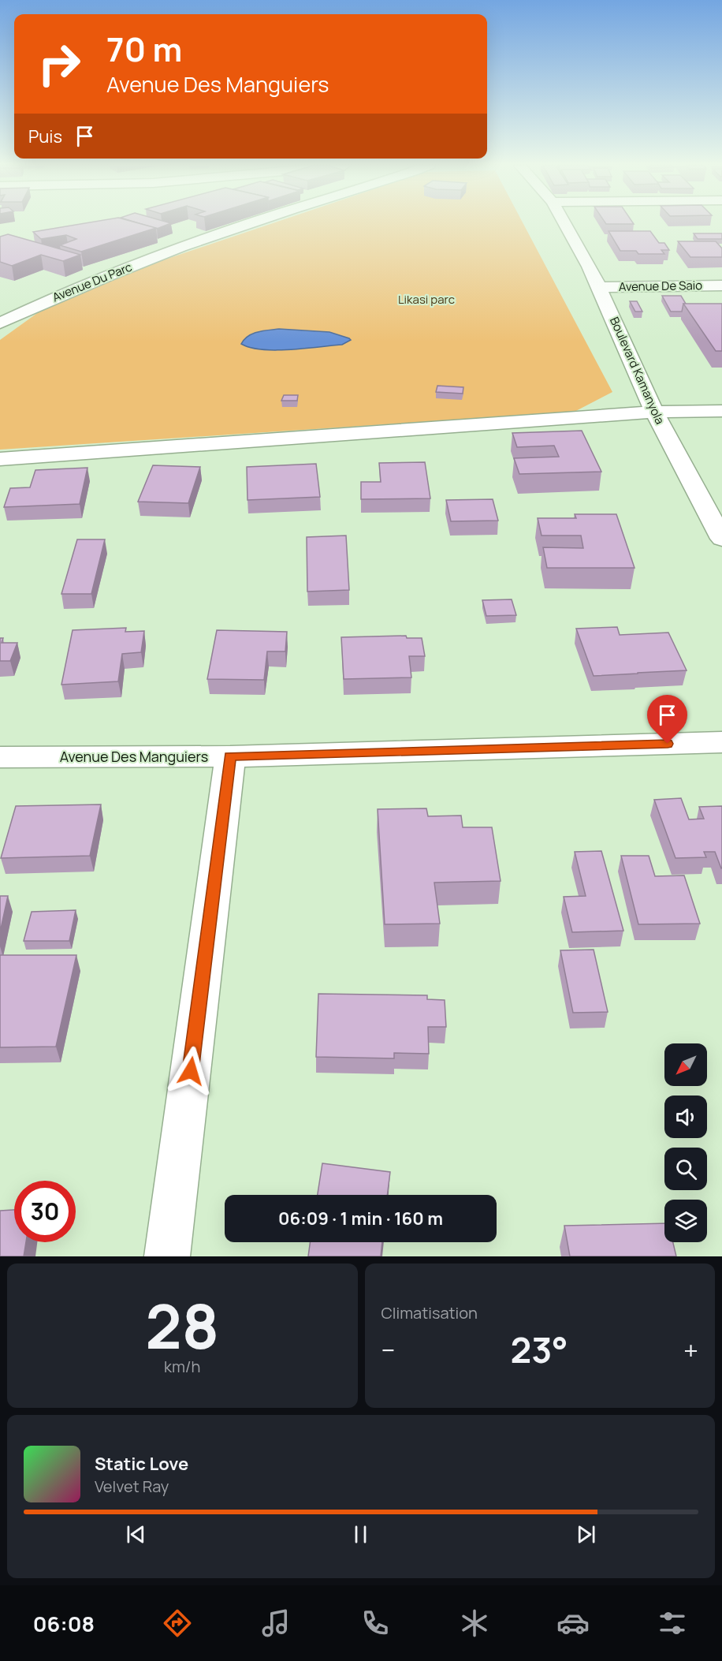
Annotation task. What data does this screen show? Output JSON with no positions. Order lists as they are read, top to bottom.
{
  "streets": {
    "street": [
      "Avenue Du Parc",
      "Avenue De Saio",
      "Boulevard Kamanyola",
      "Avenue Des Manguiers"
    ]
  },
  "crossings": [
    ["Avenue De Saio", "Boulevard Kamanyola"]
  ],
  "parks": ["Likasi parc"],
  "north": "bottom left",
  "page": {
    "turn": ["70 m", "Avenue Des Manguiers"],
    "then": "Puis",
    "limit": "30",
    "trip": "06:09 · 1 min · 160 m",
    "tile": [
      ["28", "km/h"],
      "Climatisation"
    ],
    "heat": ["−", "23°", "+"],
    "song": ["Static Love", "Velvet Ray"],
    "tabs": "06:08"
  }
}
